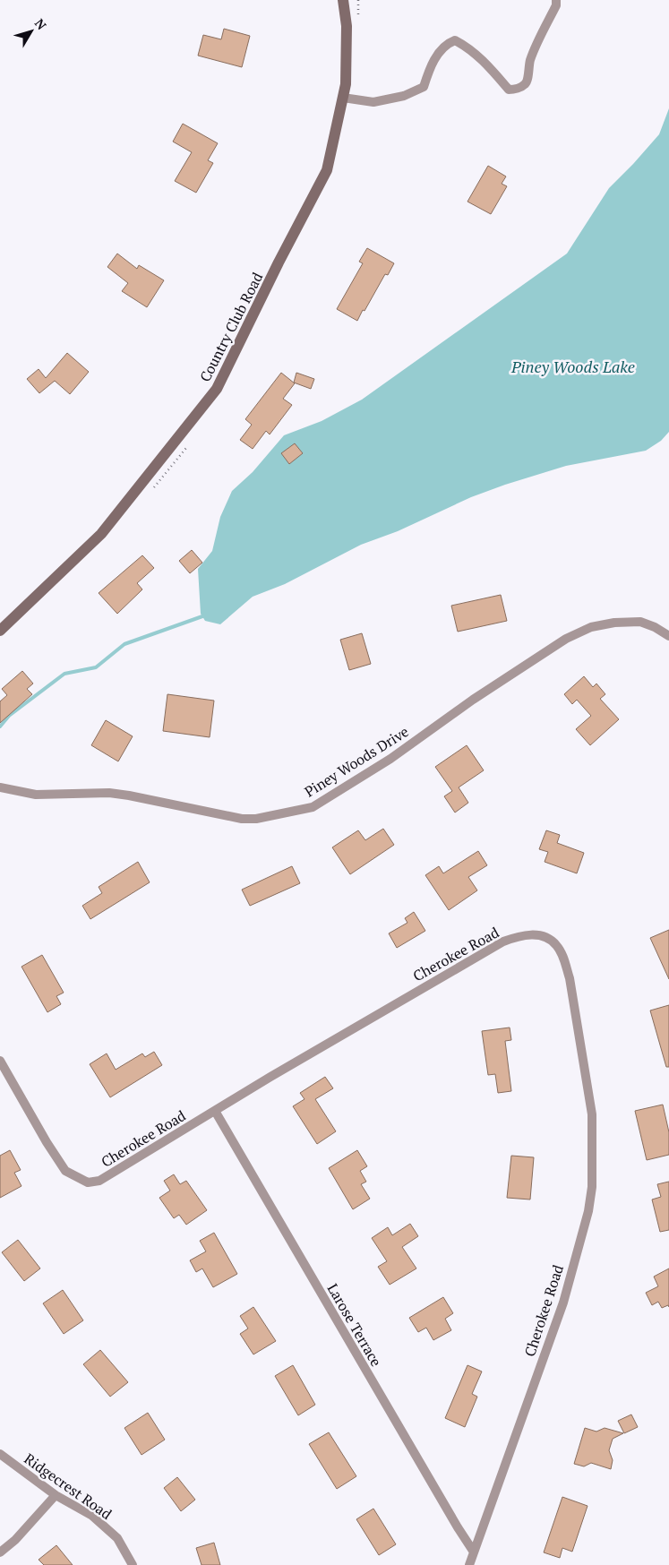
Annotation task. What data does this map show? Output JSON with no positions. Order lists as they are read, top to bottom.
{
  "streets": {
    "street": [
      "Country Club Road",
      "Piney Woods Drive",
      "Cherokee Road",
      "Larose Terrace",
      "Ridgecrest Road"
    ]
  },
  "crossings": [
    ["Cherokee Road", "Larose Terrace"]
  ],
  "water": ["Piney Woods Lake"],
  "north": "top right"
}
